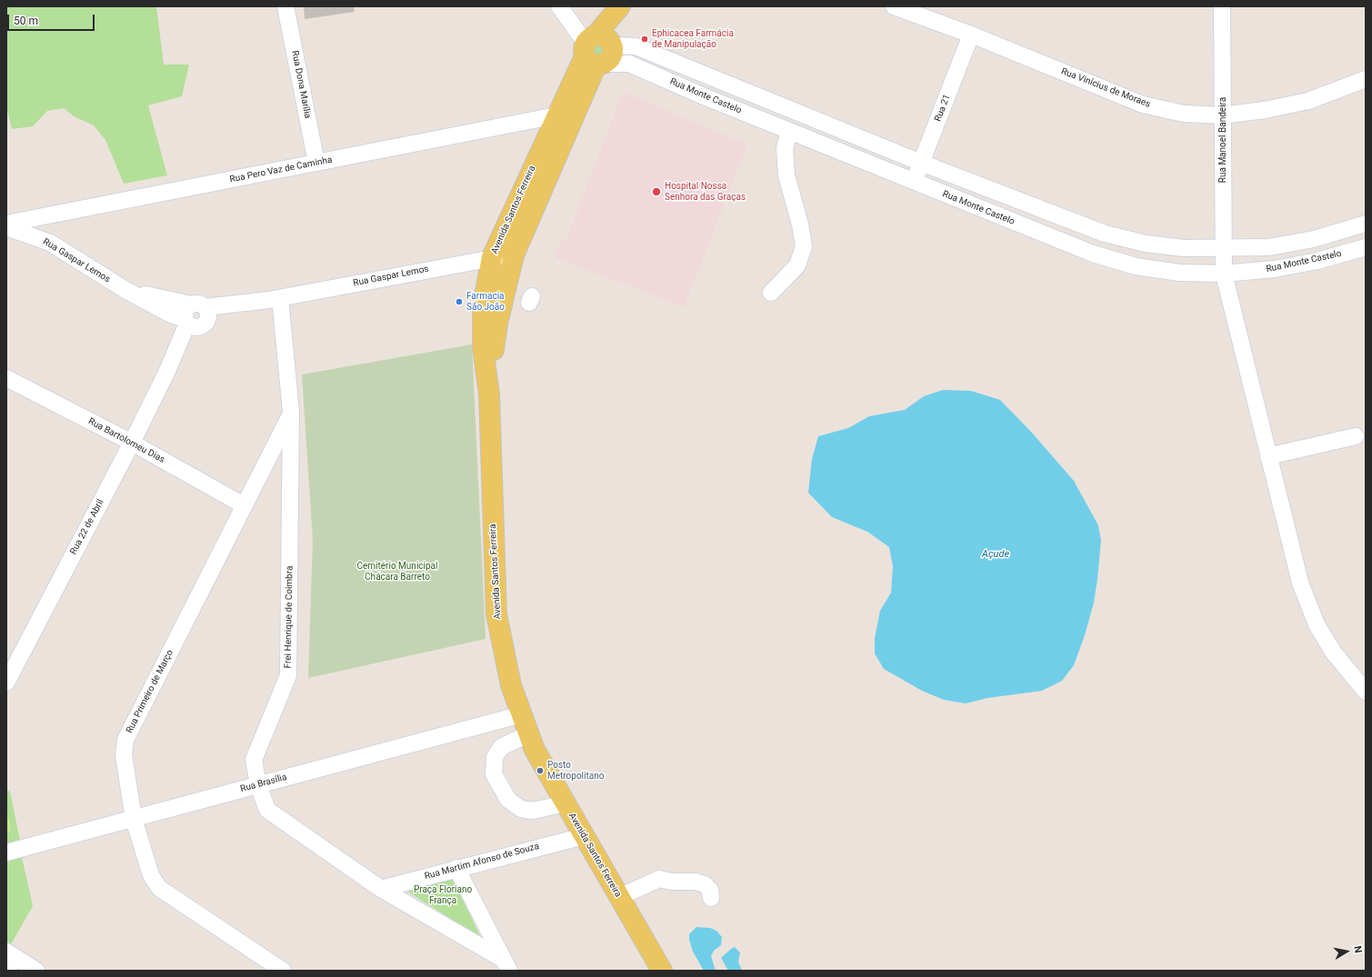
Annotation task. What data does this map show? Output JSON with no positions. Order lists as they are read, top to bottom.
{
  "streets": {
    "main road": ["Avenida Santos Ferreira"],
    "street": [
      "Rua Dona Marília",
      "Rua Vinícius de Moraes",
      "Rua Monte Castelo",
      "Rua 21",
      "Rua Manoel Bandeira",
      "Rua Pero Vaz de Caminha",
      "Rua Gaspar Lemos",
      "Rua Bartolomeu Dias",
      "Rua 22 de Abril",
      "Frei Henrique de Coimbra",
      "Rua Primeiro de Março",
      "Rua Brasília",
      "Rua Martim Afonso de Souza"
    ]
  },
  "crossings": [
    ["Rua Dona Marília", "Rua Pero Vaz de Caminha"],
    ["Rua Vinícius de Moraes", "Rua 21"],
    ["Rua Vinícius de Moraes", "Rua Manoel Bandeira"],
    ["Rua Monte Castelo", "Rua 21"],
    ["Rua Monte Castelo", "Rua Manoel Bandeira"],
    ["Rua Monte Castelo", "Avenida Santos Ferreira"],
    ["Rua Pero Vaz de Caminha", "Avenida Santos Ferreira"],
    ["Avenida Santos Ferreira", "Rua Gaspar Lemos"],
    ["Avenida Santos Ferreira", "Rua Brasília"],
    ["Avenida Santos Ferreira", "Rua Martim Afonso de Souza"],
    ["Rua Gaspar Lemos", "Rua 22 de Abril"],
    ["Rua Gaspar Lemos", "Frei Henrique de Coimbra"],
    ["Rua Bartolomeu Dias", "Rua 22 de Abril"],
    ["Rua Bartolomeu Dias", "Rua Primeiro de Março"],
    ["Frei Henrique de Coimbra", "Rua Primeiro de Março"],
    ["Frei Henrique de Coimbra", "Rua Brasília"],
    ["Frei Henrique de Coimbra", "Rua Martim Afonso de Souza"],
    ["Rua Primeiro de Março", "Rua Brasília"]
  ],
  "water": ["Açude"],
  "parks": ["Cemitério Municipal Chácara Barreto", "Praça Floriano França"],
  "places": [
    "Ephicacea Farmácia de Manipulação",
    "Hospital Nossa Senhora das Graças",
    "Farmacia São João",
    "Posto Metropolitano"
  ],
  "scale_bar": "50 m",
  "north": "right"
}
